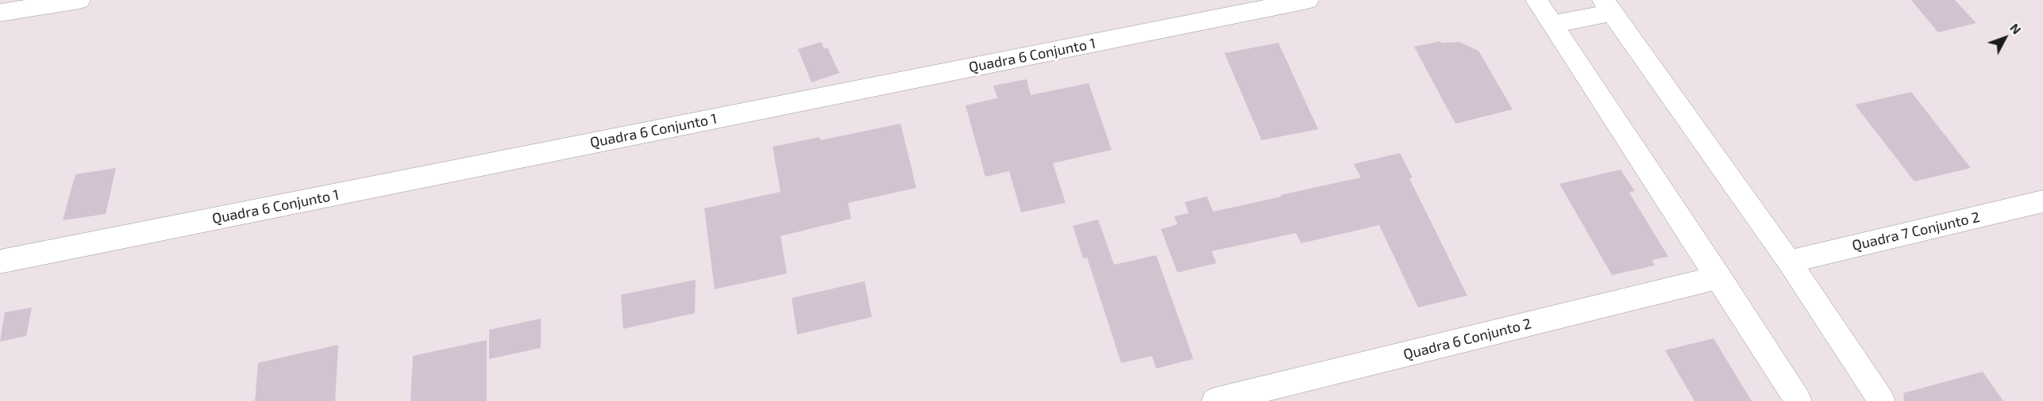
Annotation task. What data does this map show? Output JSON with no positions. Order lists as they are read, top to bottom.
{
  "streets": {
    "street": ["Quadra 6 Conjunto 1", "Quadra 7 Conjunto 2", "Quadra 6 Conjunto 2"]
  },
  "north": "top right"
}
